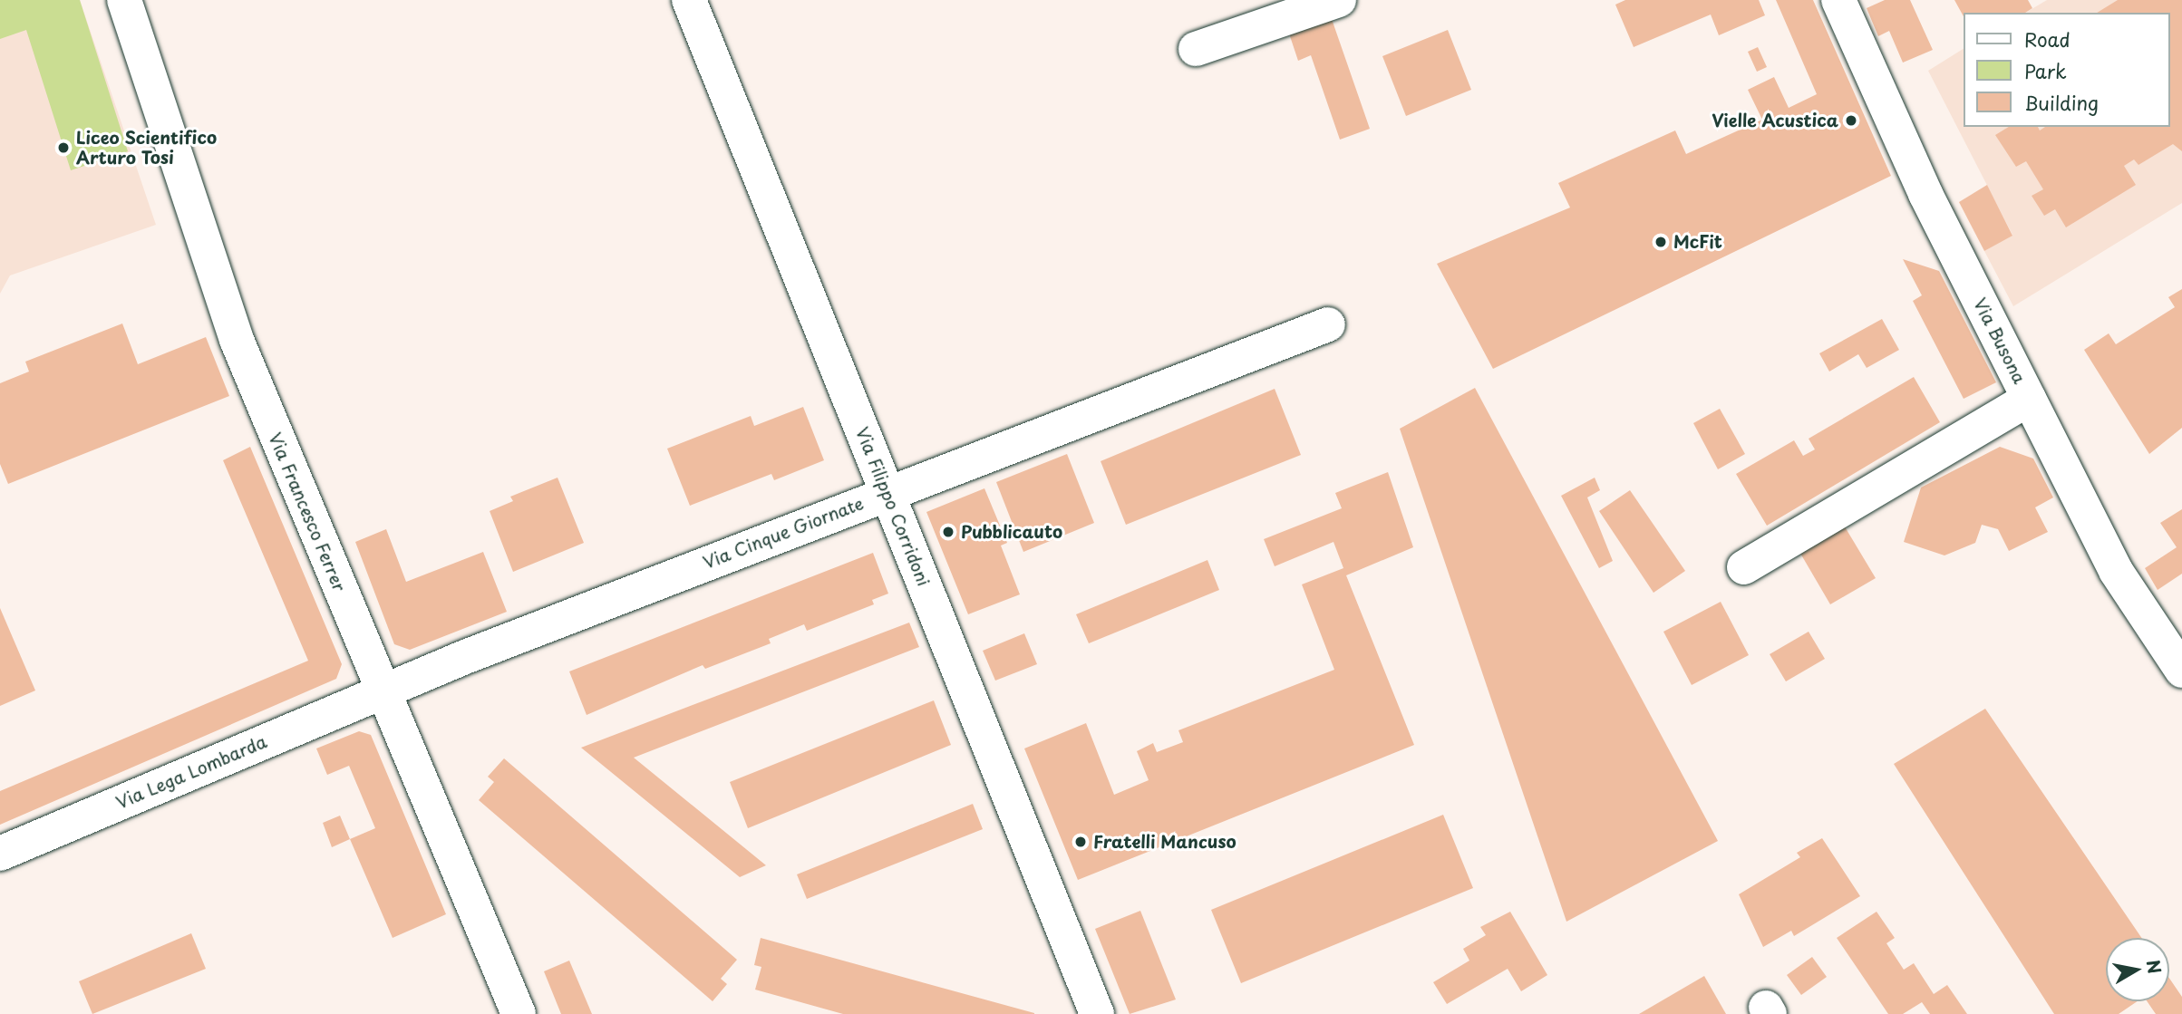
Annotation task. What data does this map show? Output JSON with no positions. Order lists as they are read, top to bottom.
{
  "streets": {
    "street": [
      "Via Busona",
      "Via Filippo Corridoni",
      "Via Francesco Ferrer",
      "Via Cinque Giornate",
      "Via Lega Lombarda"
    ]
  },
  "crossings": [
    ["Via Filippo Corridoni", "Via Cinque Giornate"],
    ["Via Francesco Ferrer", "Via Cinque Giornate"],
    ["Via Francesco Ferrer", "Via Lega Lombarda"],
    ["Via Cinque Giornate", "Via Lega Lombarda"]
  ],
  "places": [
    "Vielle Acustica",
    "Liceo Scientifico Arturo Tosi",
    "McFit",
    "Pubblicauto",
    "Fratelli Mancuso"
  ],
  "legend": ["Road", "Park", "Building"],
  "north": "right"
}
